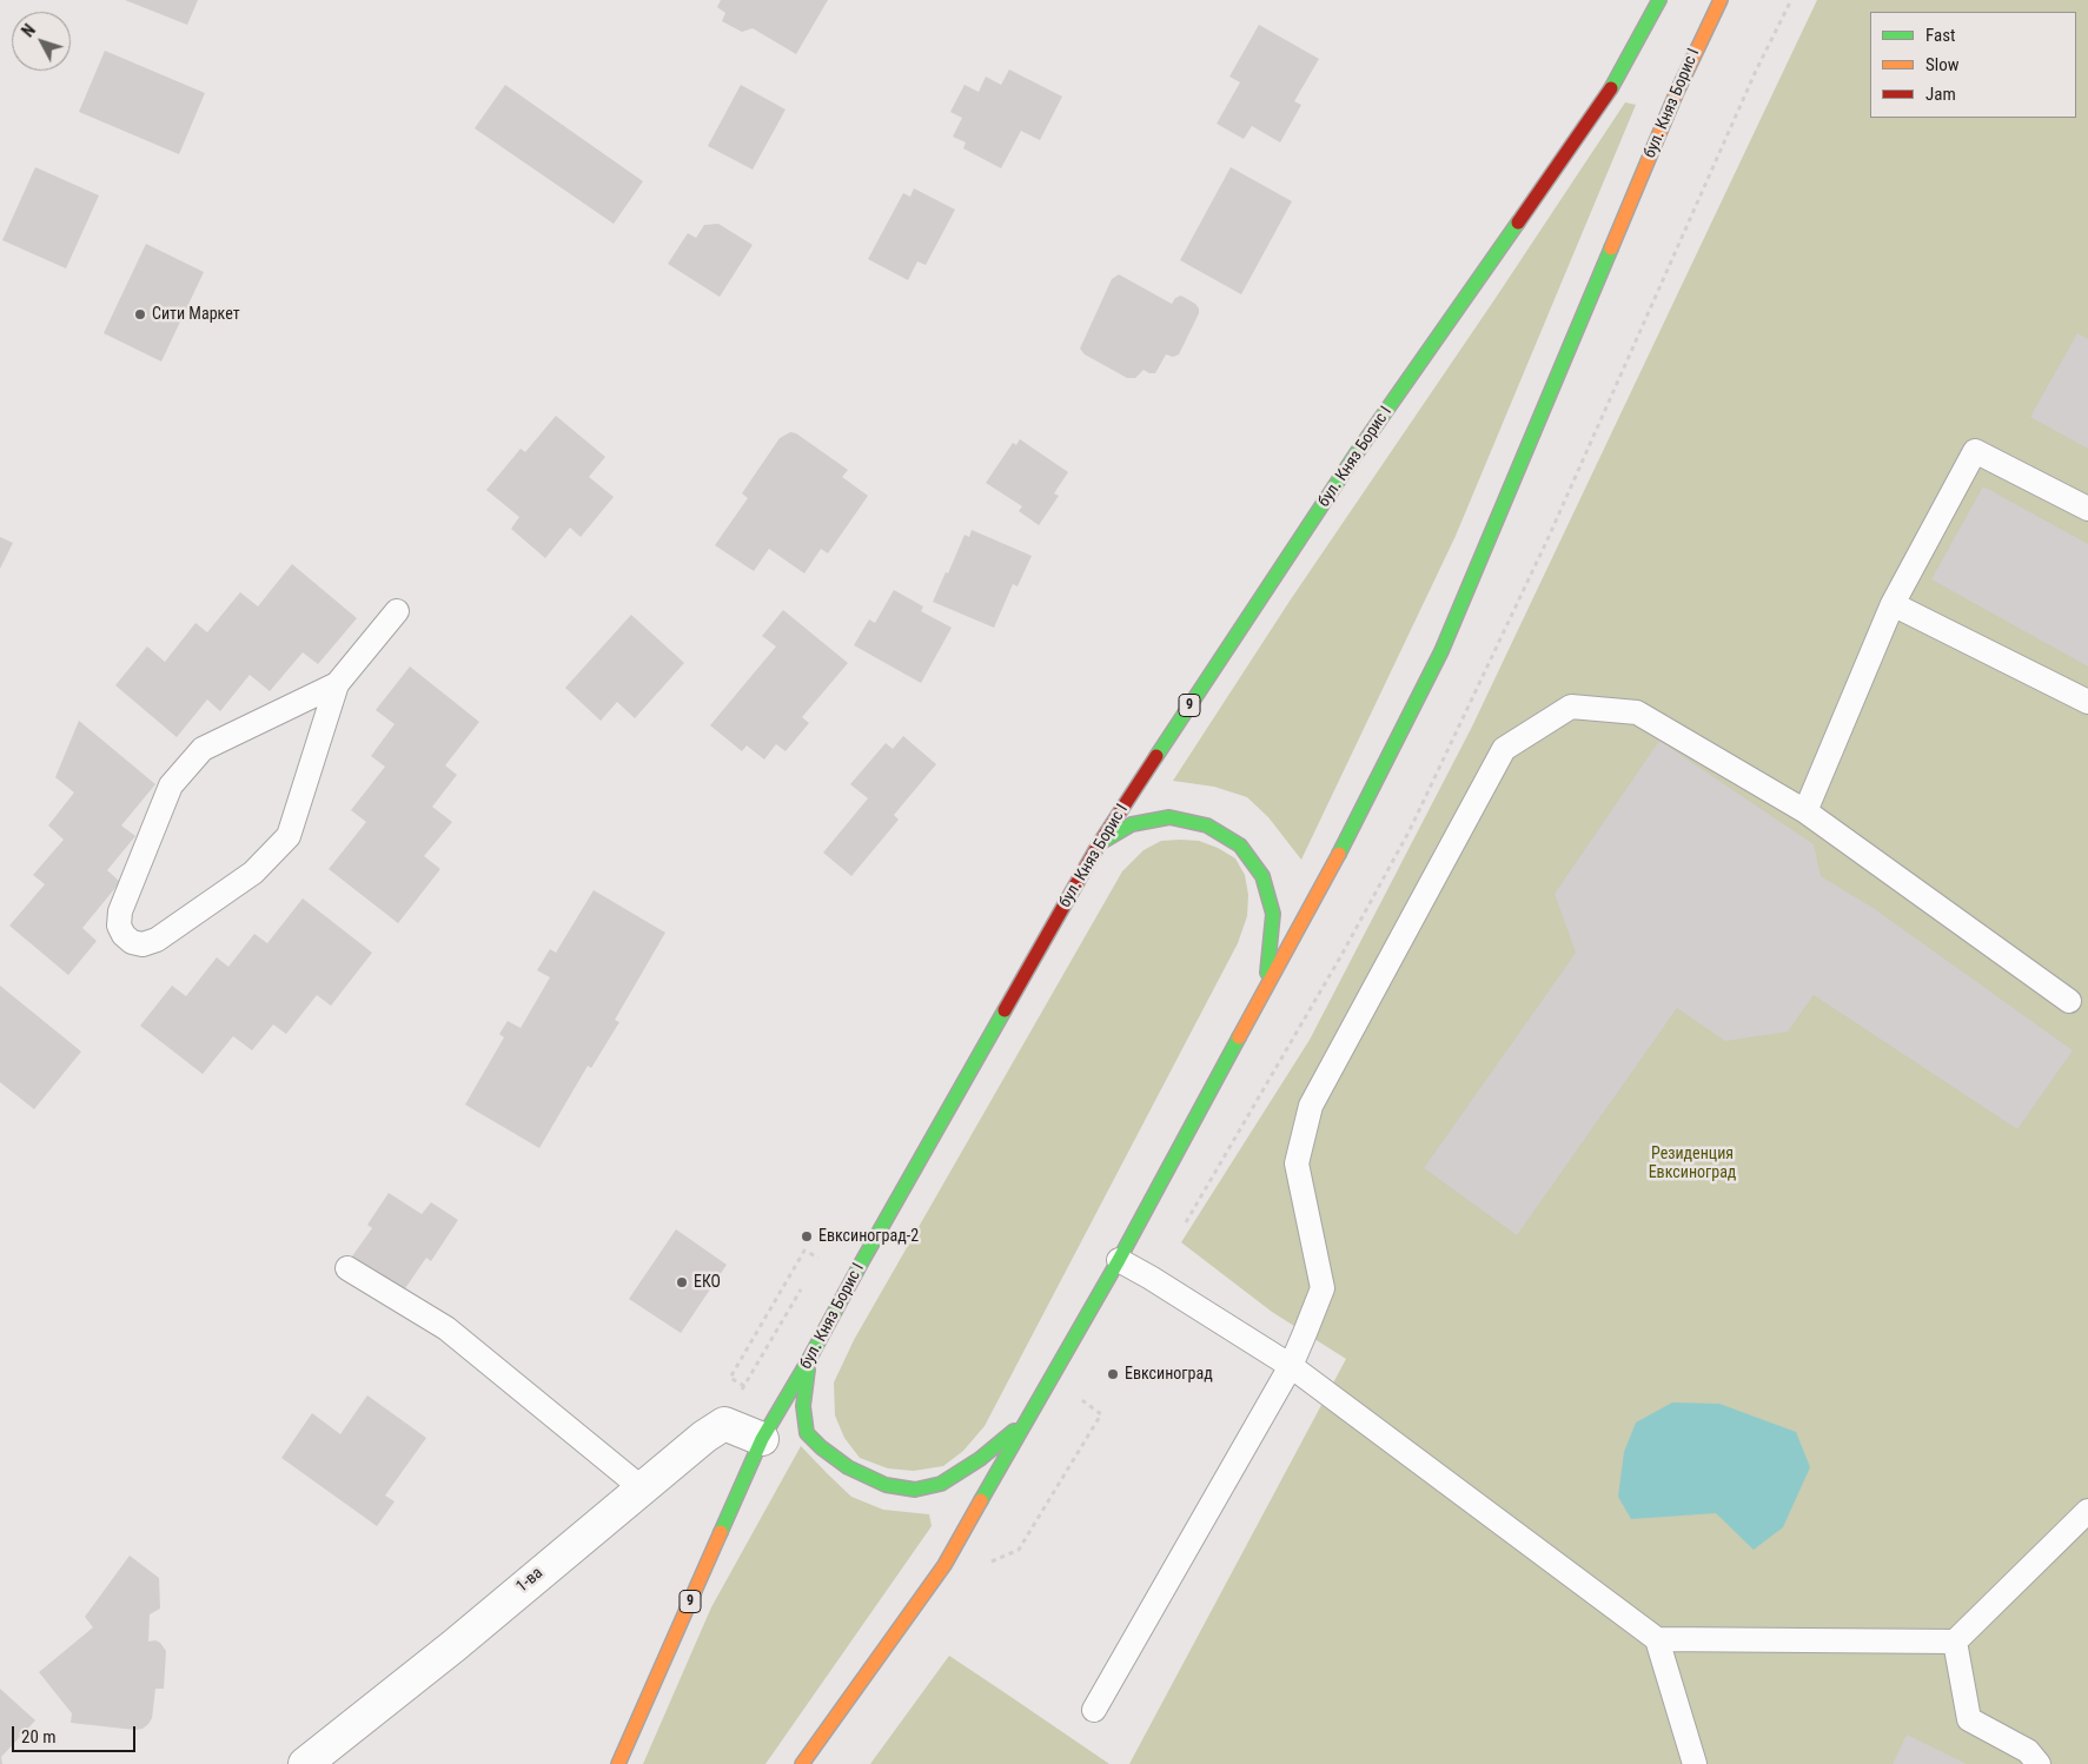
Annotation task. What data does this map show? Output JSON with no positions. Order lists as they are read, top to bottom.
{
  "streets": {
    "highway": ["бул. Княз Борис I", "9"],
    "street": ["1-ва"]
  },
  "crossings": [
    ["бул. Княз Борис I", "1-ва"]
  ],
  "parks": ["Резиденция Евксиноград"],
  "places": [
    "Сити Маркет",
    "Евксиноград-2",
    "ЕКО",
    "Евксиноград"
  ],
  "legend": ["Fast", "Slow", "Jam"],
  "scale_bar": "20 m",
  "north": "top left"
}
